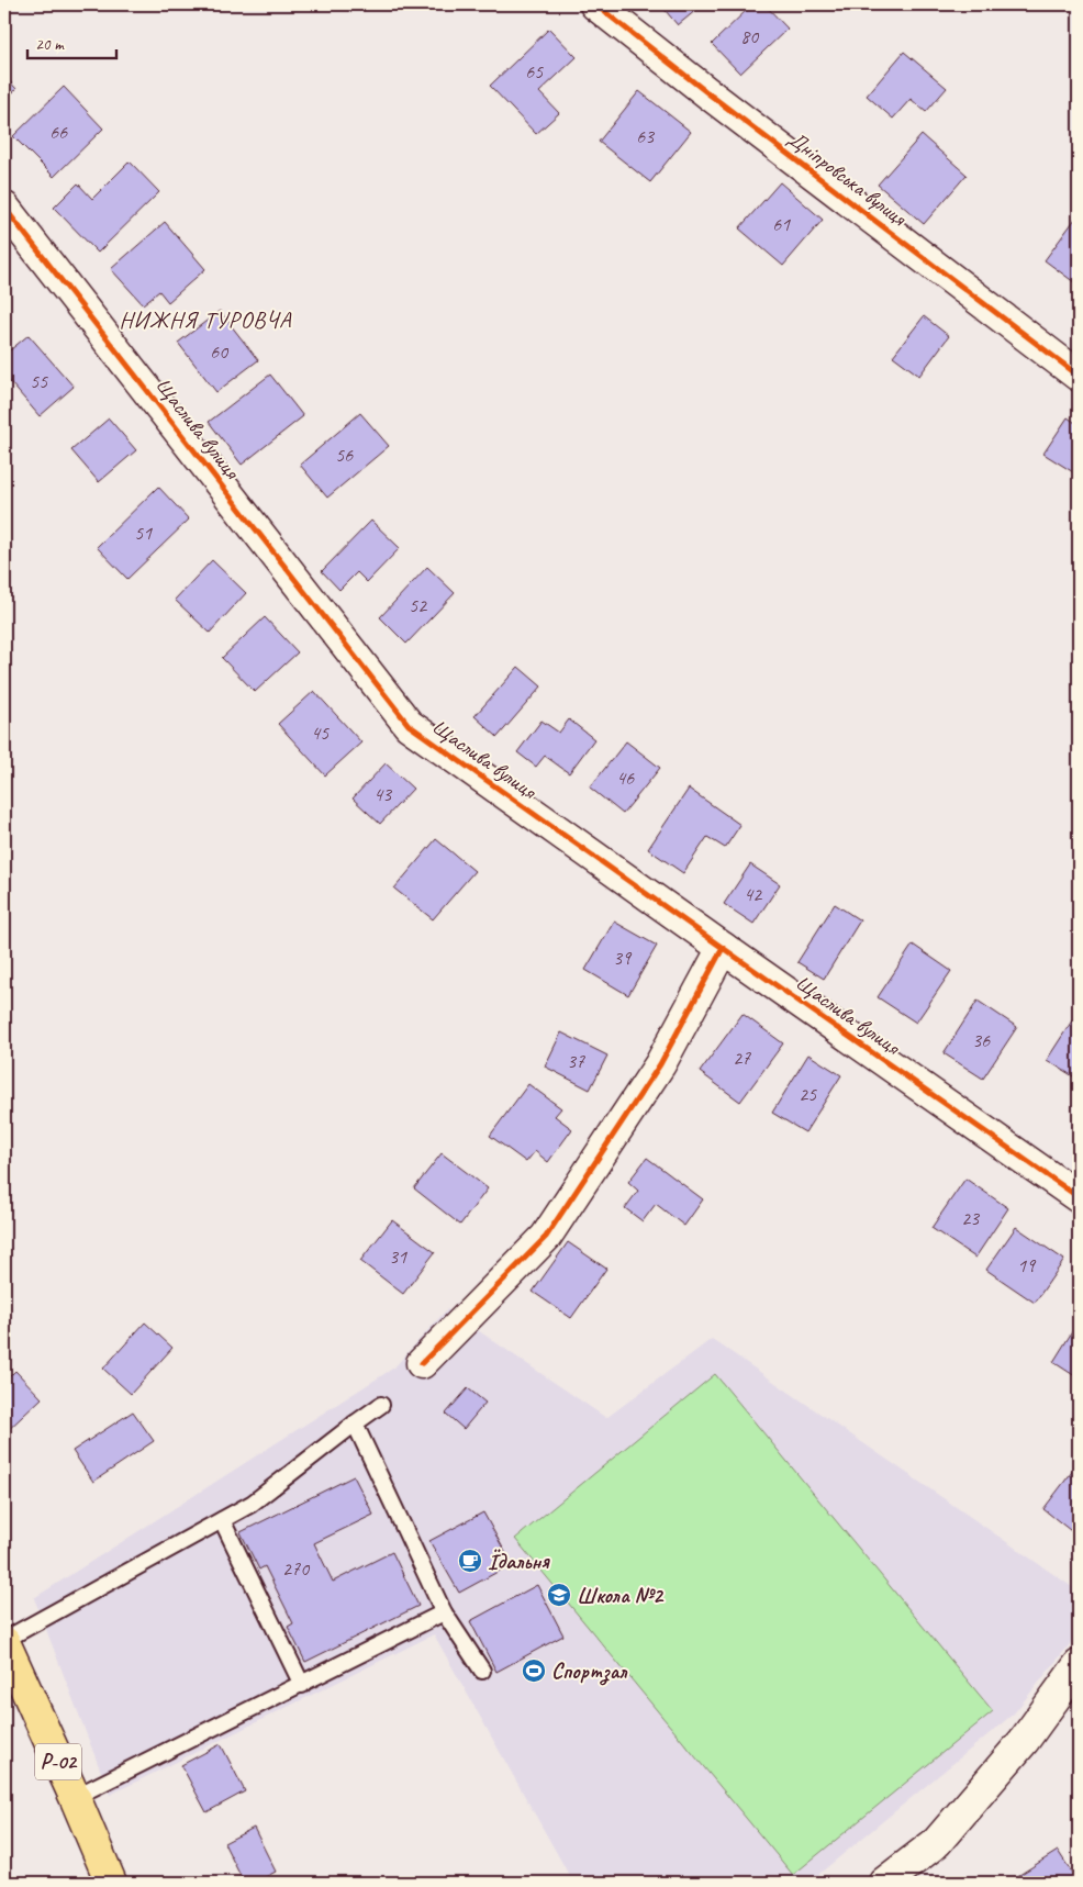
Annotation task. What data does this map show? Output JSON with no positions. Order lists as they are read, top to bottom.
{
  "streets": {
    "main road": ["Р-02"],
    "street": ["Дніпровська вулиця", "Щаслива вулиця"]
  },
  "districts": ["НИЖНЯ ТУРОВЧА"],
  "places": {
    "cafe": ["Їдальня"],
    "school or university": ["Школа №2"],
    "sports": ["Спортзал"]
  },
  "house_numbers": [
    "80",
    "65",
    "66",
    "63",
    "61",
    "60",
    "55",
    "56",
    "51",
    "52",
    "45",
    "46",
    "43",
    "42",
    "39",
    "36",
    "27",
    "37",
    "25",
    "23",
    "31",
    "19",
    "270"
  ],
  "scale_bar": "20 m"
}
